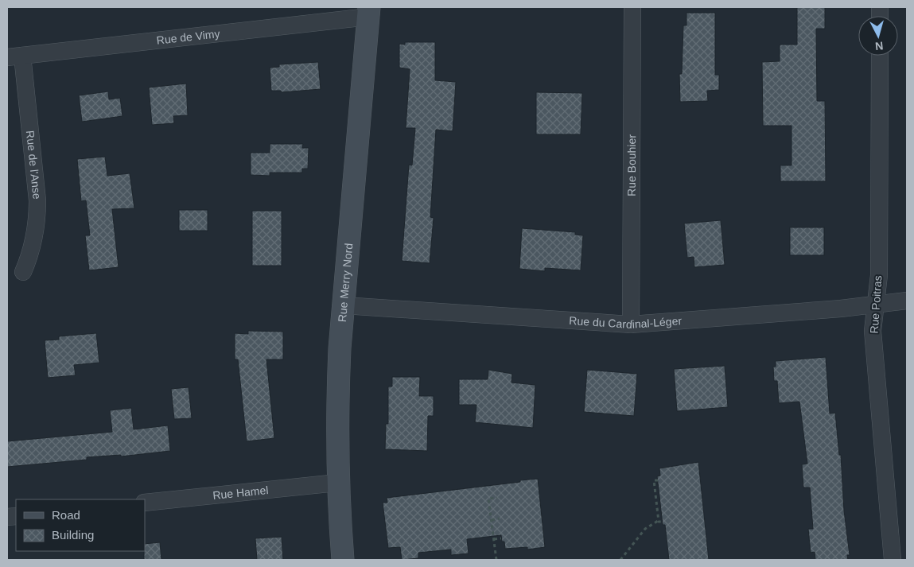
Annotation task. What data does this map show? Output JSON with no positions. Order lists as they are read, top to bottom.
{
  "streets": {
    "main road": ["Rue Merry Nord"],
    "street": [
      "Rue de Vimy",
      "Rue de l'Anse",
      "Rue Bouhier",
      "Rue Poitras",
      "Rue du Cardinal-Léger",
      "Rue Hamel"
    ]
  },
  "crossings": [
    ["Rue de Vimy", "Rue de l'Anse"],
    ["Rue de Vimy", "Rue Merry Nord"],
    ["Rue Bouhier", "Rue du Cardinal-Léger"],
    ["Rue Merry Nord", "Rue du Cardinal-Léger"],
    ["Rue Merry Nord", "Rue Hamel"],
    ["Rue Poitras", "Rue du Cardinal-Léger"]
  ],
  "legend": ["Road", "Building"],
  "north": "bottom"
}
